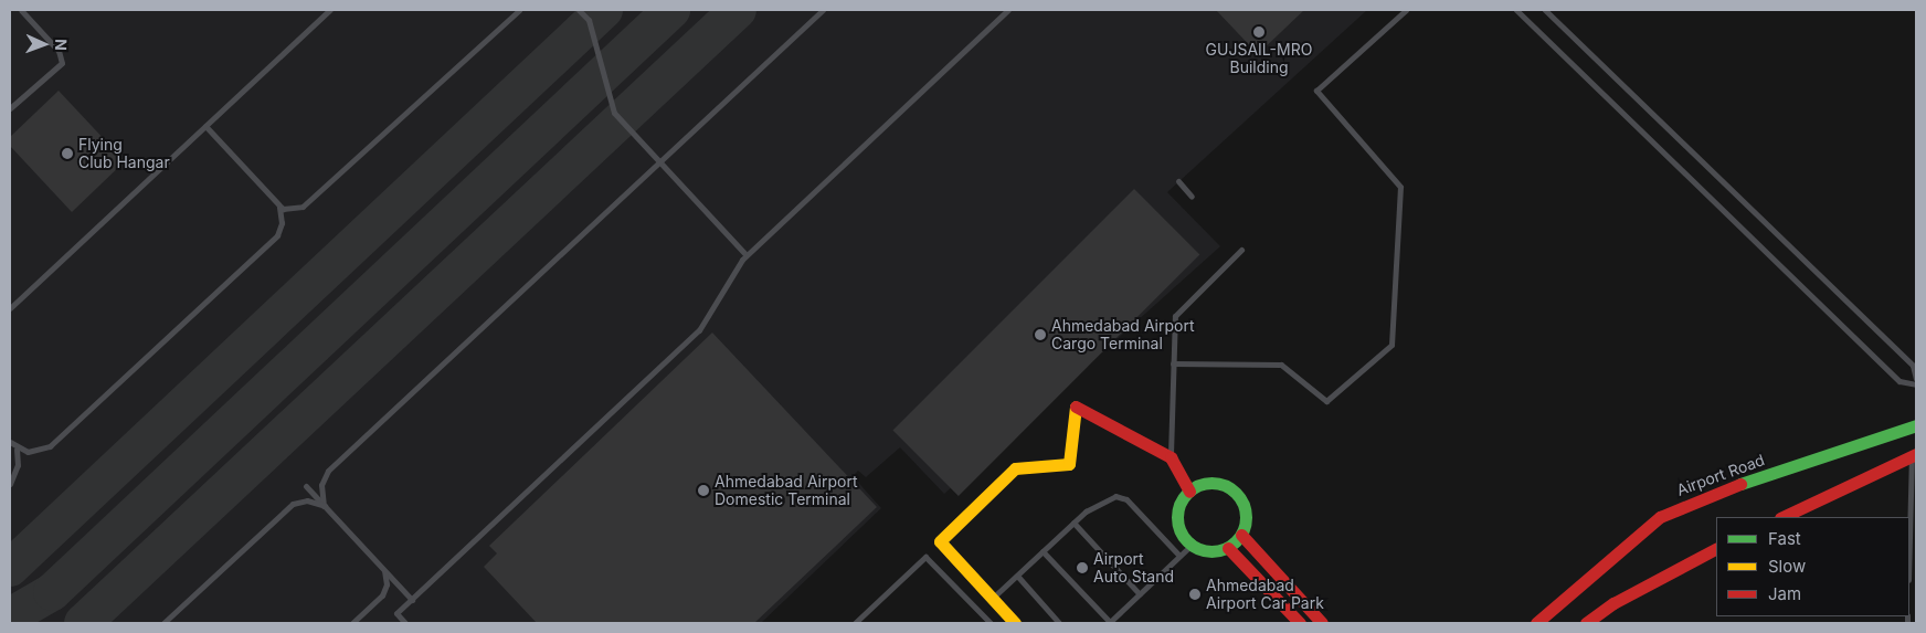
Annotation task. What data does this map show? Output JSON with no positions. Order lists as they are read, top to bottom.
{
  "streets": {
    "main road": ["Airport Road"]
  },
  "places": [
    "GUJSAIL-MRO Building",
    "Flying Club Hangar",
    "Ahmedabad Airport Cargo Terminal",
    "Ahmedabad Airport Domestic Terminal",
    "Airport Auto Stand",
    "Ahmedabad Airport Car Park"
  ],
  "legend": ["Fast", "Slow", "Jam"],
  "north": "right"
}
